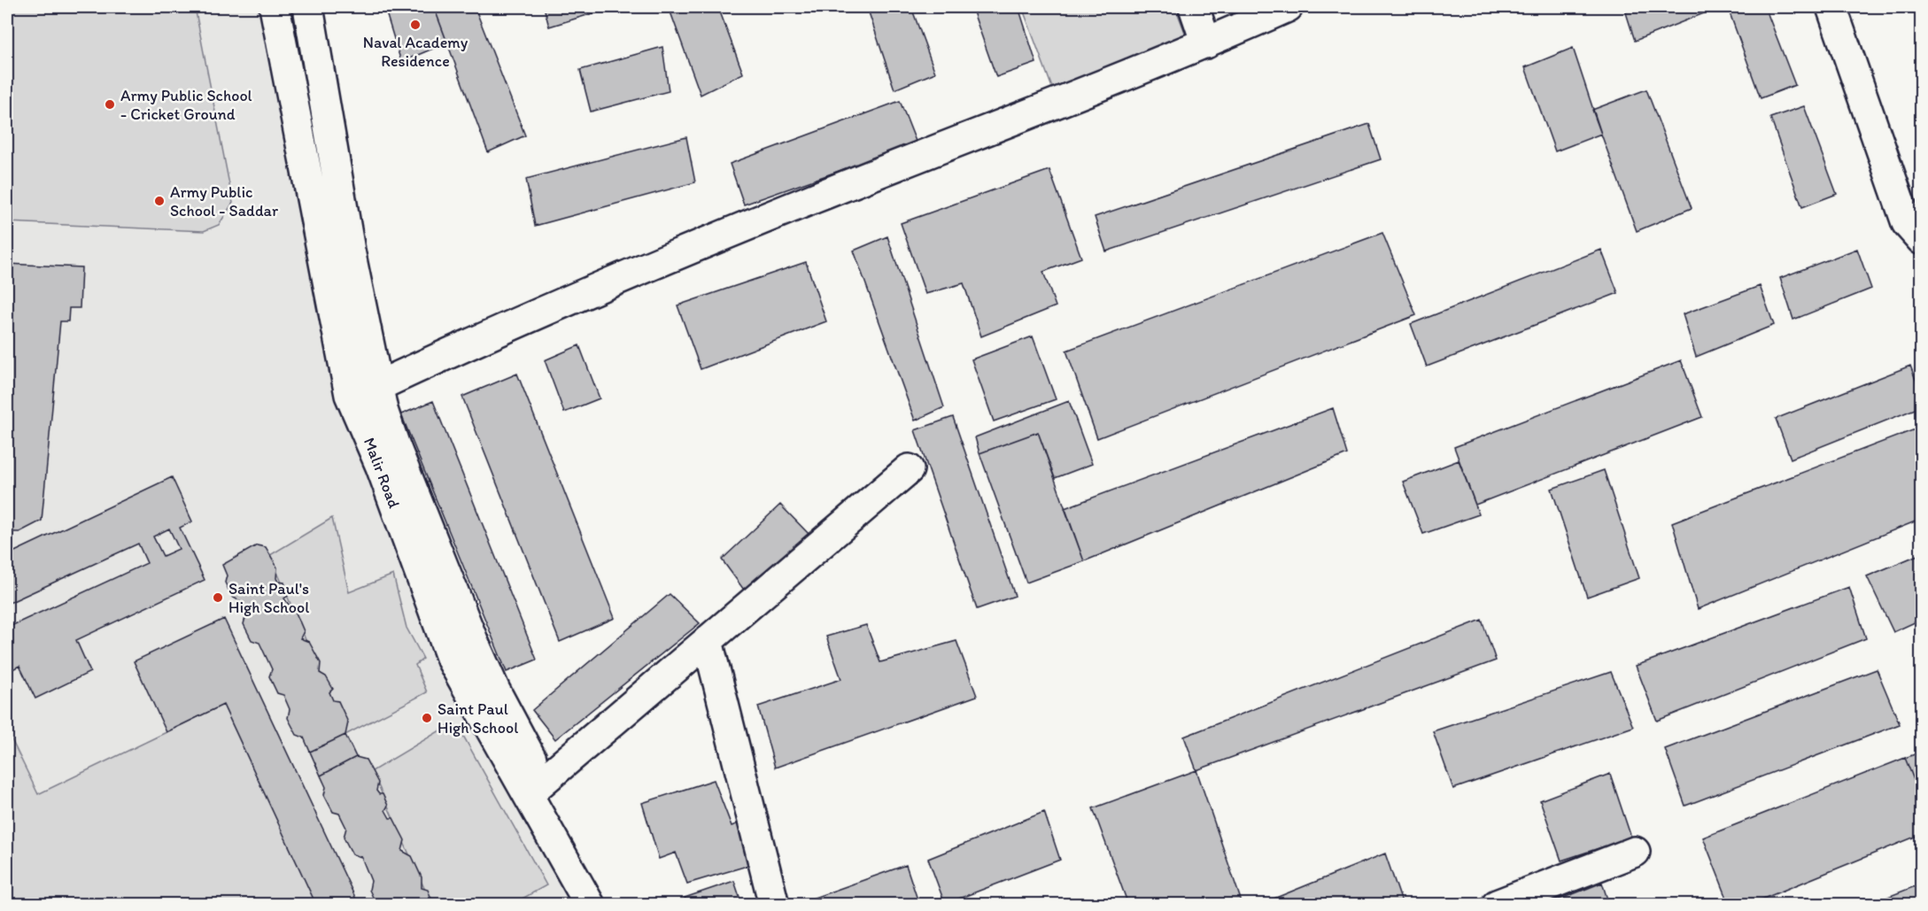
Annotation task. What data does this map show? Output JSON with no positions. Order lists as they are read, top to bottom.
{
  "streets": {
    "main road": ["Malir Road"]
  },
  "places": [
    "Naval Academy Residence",
    "Army Public School - Cricket Ground",
    "Army Public School - Saddar",
    "Saint Paul's High School",
    "Saint Paul High School"
  ]
}
